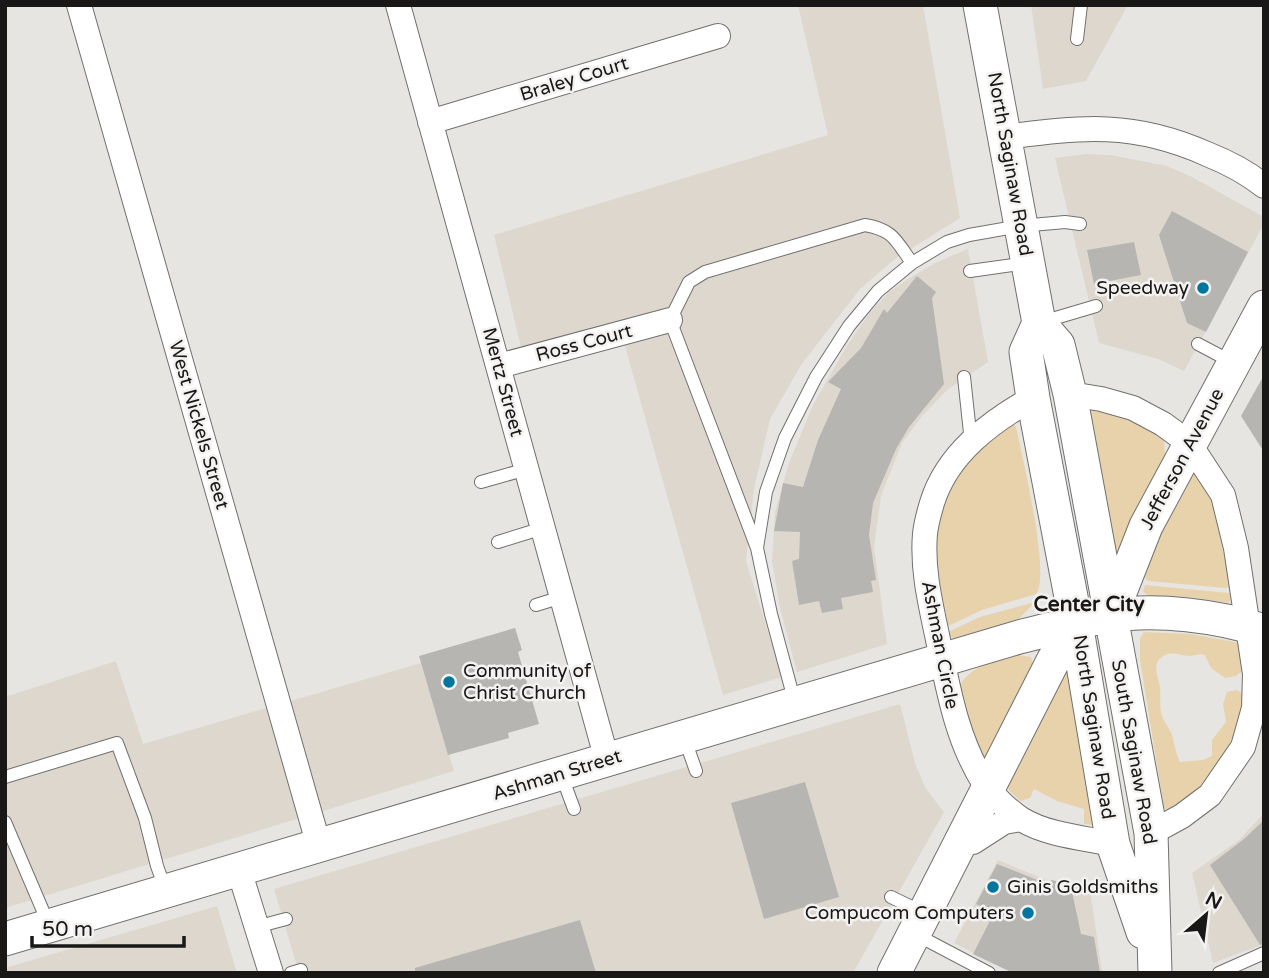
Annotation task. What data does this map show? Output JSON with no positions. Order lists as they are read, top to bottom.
{
  "streets": {
    "street": [
      "Braley Court",
      "North Saginaw Road",
      "Ross Court",
      "Mertz Street",
      "West Nickels Street",
      "Jefferson Avenue",
      "Ashman Circle",
      "South Saginaw Road",
      "Ashman Street"
    ]
  },
  "crossings": [
    ["Braley Court", "Mertz Street"],
    ["North Saginaw Road", "Jefferson Avenue"],
    ["North Saginaw Road", "Ashman Circle"],
    ["North Saginaw Road", "South Saginaw Road"],
    ["North Saginaw Road", "Ashman Street"],
    ["Ross Court", "Mertz Street"],
    ["Mertz Street", "Ashman Street"],
    ["West Nickels Street", "Ashman Street"],
    ["Jefferson Avenue", "South Saginaw Road"],
    ["Jefferson Avenue", "Ashman Street"],
    ["Ashman Circle", "Ashman Street"],
    ["South Saginaw Road", "Ashman Street"]
  ],
  "districts": ["Center City"],
  "places": [
    "Speedway",
    "Community of Christ Church",
    "Ginis Goldsmiths",
    "Compucom Computers"
  ],
  "scale_bar": "50 m",
  "north": "top right"
}
